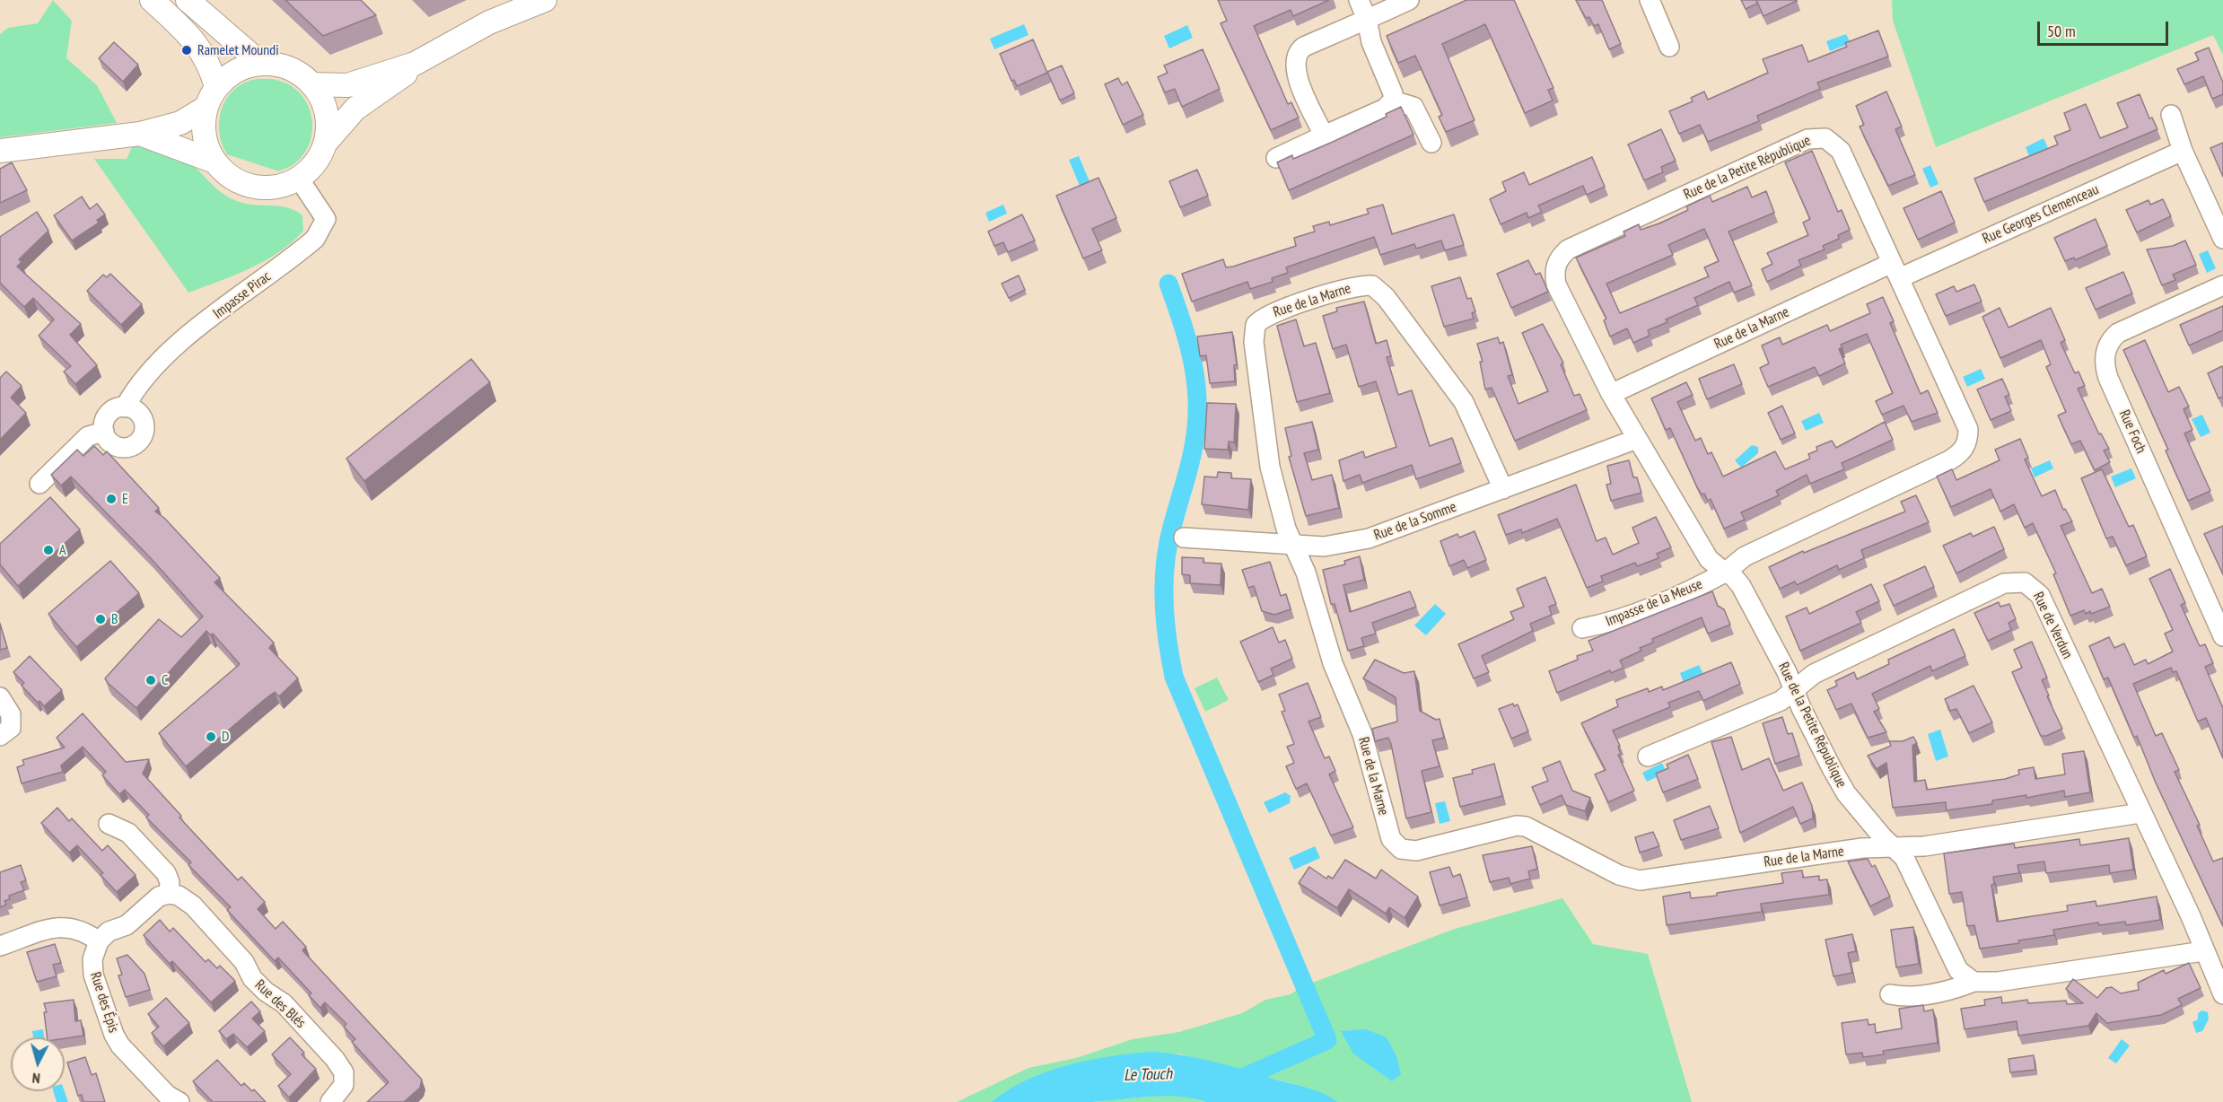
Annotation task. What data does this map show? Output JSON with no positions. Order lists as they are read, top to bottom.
{
  "streets": {
    "street": [
      "Rue de la Petite République",
      "Rue Georges Clemenceau",
      "Impasse Pirac",
      "Rue de la Marne",
      "Rue Foch",
      "Rue de la Somme",
      "Impasse de la Meuse",
      "Rue de Verdun",
      "Rue des Épis",
      "Rue des Blés"
    ]
  },
  "crossings": [
    ["Rue de la Petite République", "Rue Georges Clemenceau"],
    ["Rue de la Petite République", "Rue de la Marne"],
    ["Rue de la Petite République", "Rue de la Somme"],
    ["Rue de la Petite République", "Impasse de la Meuse"],
    ["Rue de la Petite République", "Rue de Verdun"],
    ["Rue Georges Clemenceau", "Rue de la Marne"],
    ["Rue de la Marne", "Rue de la Somme"],
    ["Rue de la Marne", "Rue de Verdun"]
  ],
  "water": ["Le Touch"],
  "places": [
    "Ramelet Moundi",
    "E",
    "A",
    "B",
    "C",
    "D"
  ],
  "scale_bar": "50 m",
  "north": "bottom"
}
